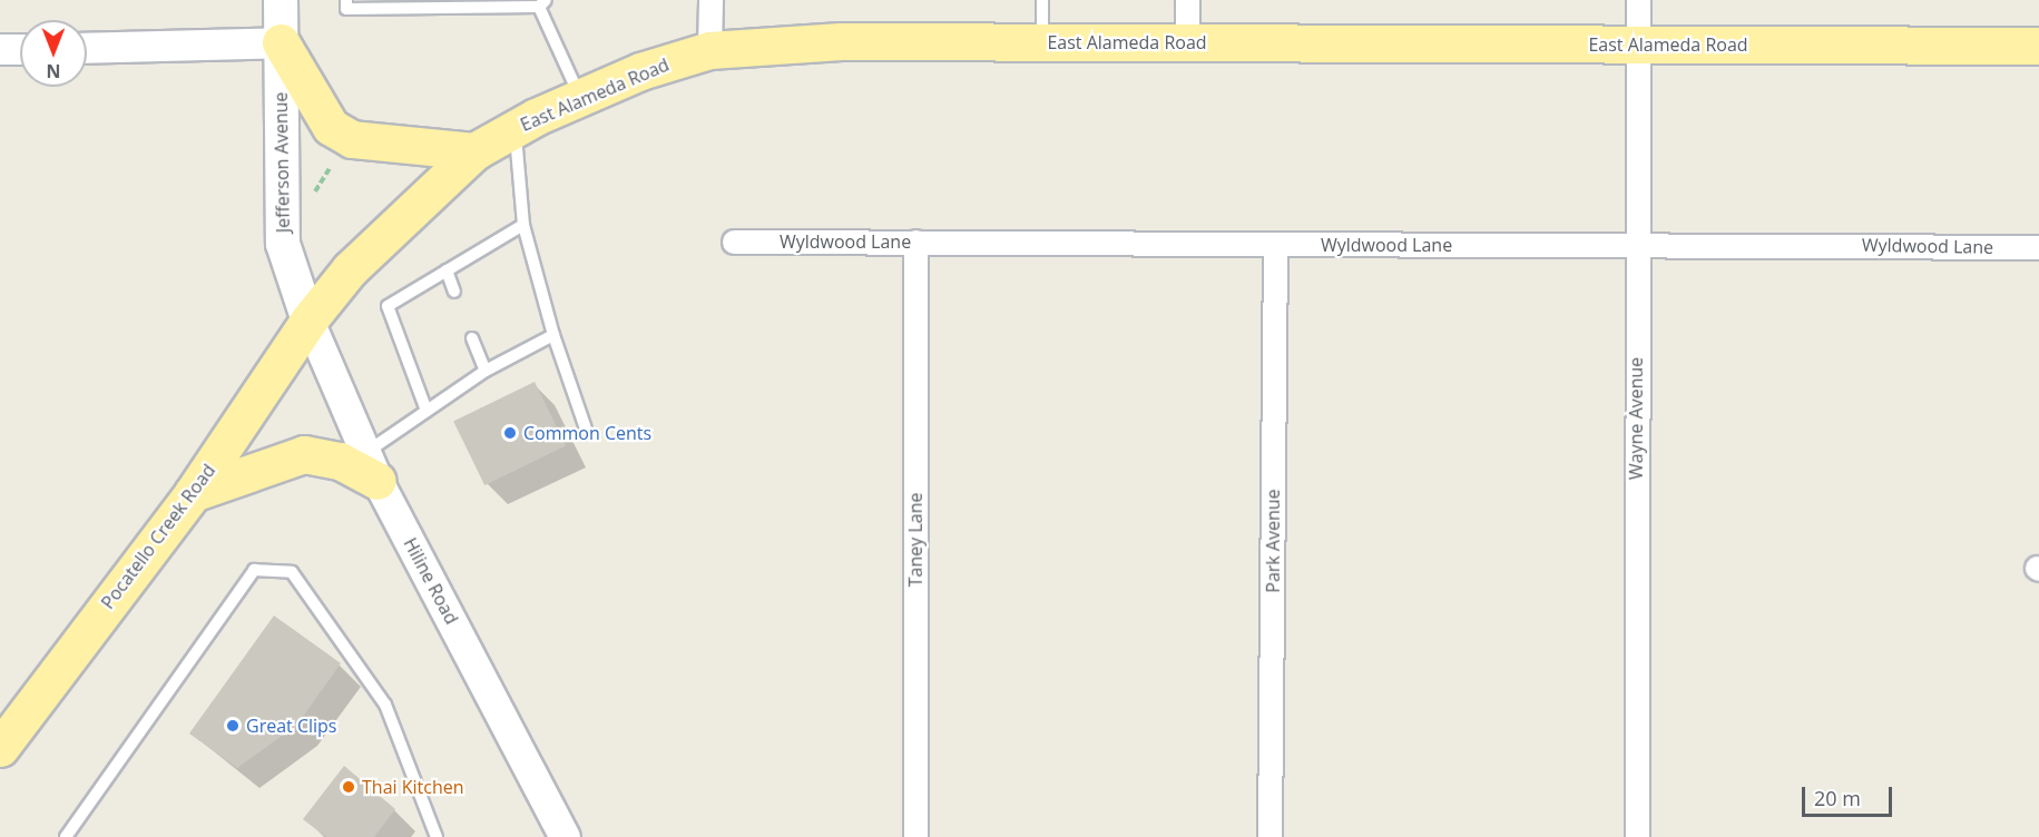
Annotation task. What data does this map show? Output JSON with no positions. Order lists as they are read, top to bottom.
{
  "streets": {
    "main road": ["East Alameda Road", "Jefferson Avenue", "Pocatello Creek Road"],
    "street": [
      "Wyldwood Lane",
      "Wayne Avenue",
      "Taney Lane",
      "Park Avenue",
      "Hiline Road"
    ]
  },
  "crossings": [
    ["East Alameda Road", "Jefferson Avenue"],
    ["East Alameda Road", "Wayne Avenue"],
    ["East Alameda Road", "Pocatello Creek Road"],
    ["East Alameda Road", "Hiline Road"],
    ["Jefferson Avenue", "Pocatello Creek Road"],
    ["Jefferson Avenue", "Hiline Road"],
    ["Wyldwood Lane", "Wayne Avenue"],
    ["Wyldwood Lane", "Taney Lane"],
    ["Wyldwood Lane", "Park Avenue"],
    ["Pocatello Creek Road", "Hiline Road"]
  ],
  "places": ["Common Cents", "Great Clips", "Thai Kitchen"],
  "scale_bar": "20 m",
  "north": "bottom"
}
